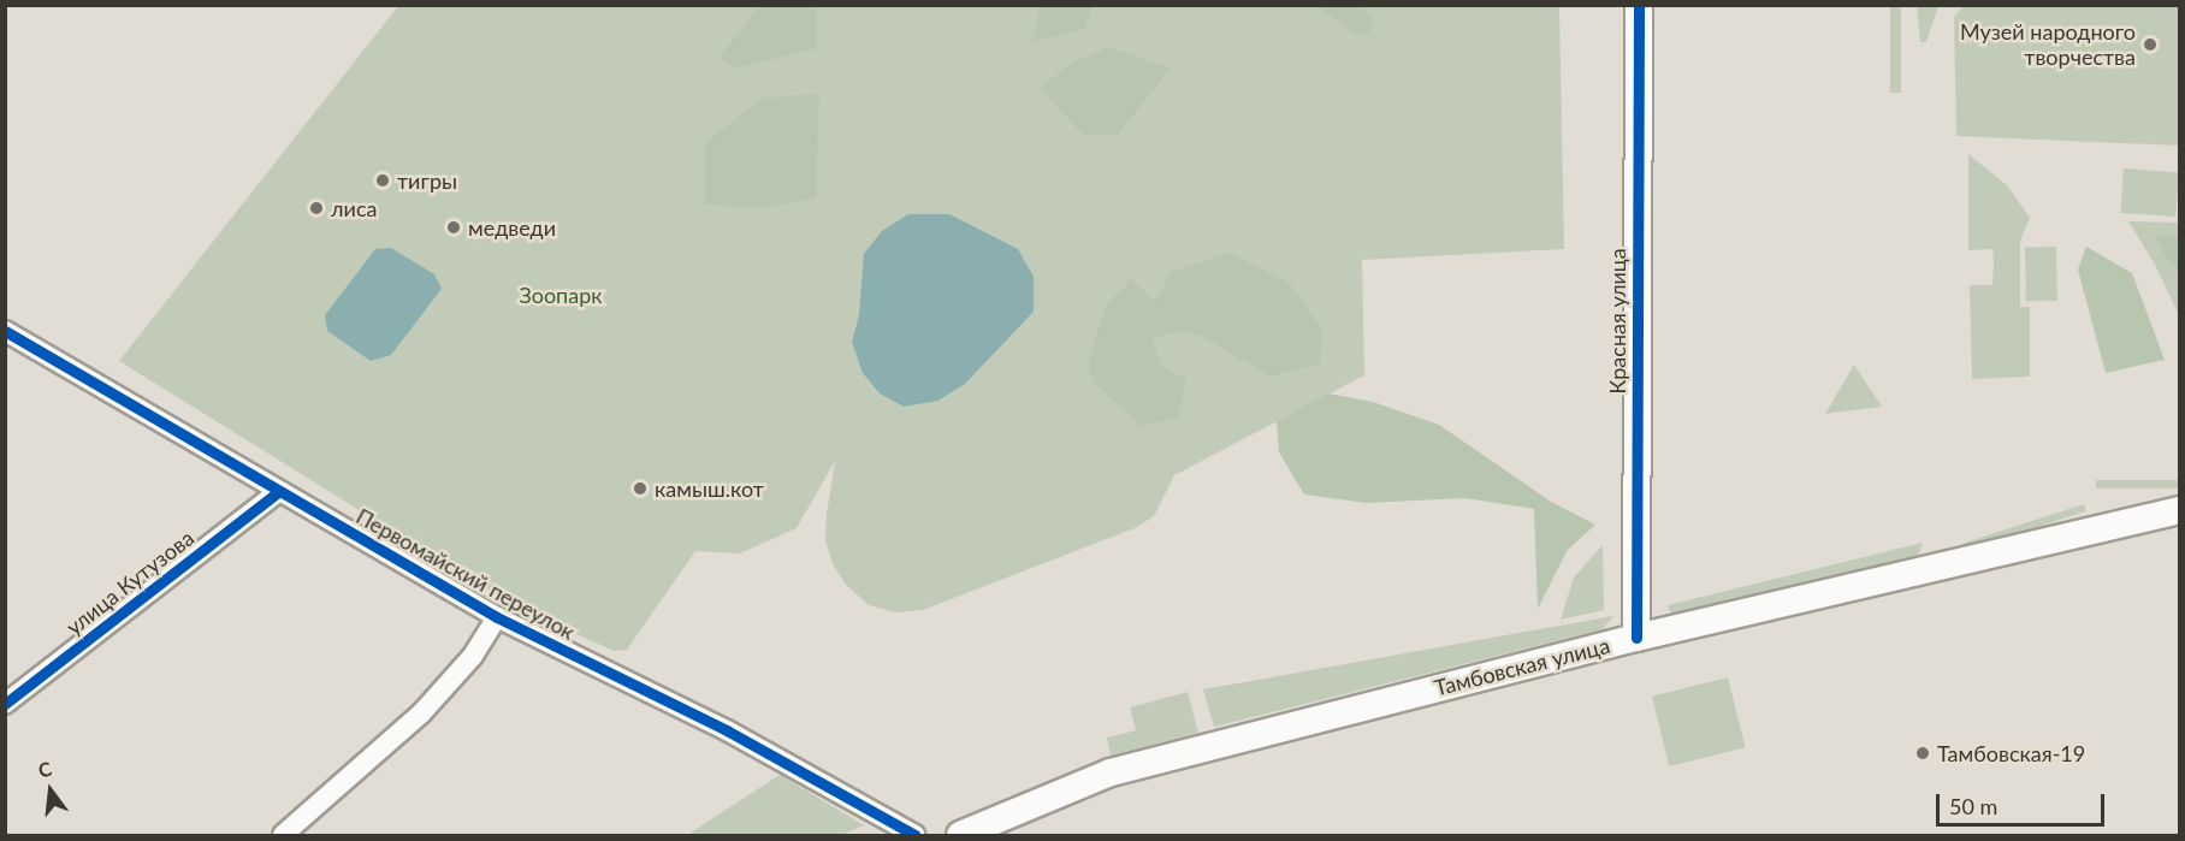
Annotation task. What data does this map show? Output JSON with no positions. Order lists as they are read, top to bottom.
{
  "streets": {
    "main road": ["Красная улица", "Тамбовская улица"],
    "street": ["Первомайский переулок", "улица Кутузова"]
  },
  "crossings": [
    ["Красная улица", "Тамбовская улица"],
    ["Первомайский переулок", "улица Кутузова"]
  ],
  "parks": ["Зоопарк"],
  "places": [
    "Музей народного творчества",
    "тигры",
    "лиса",
    "медведи",
    "камыш.кот",
    "Тамбовская-19"
  ],
  "scale_bar": "50 m",
  "north": "top"
}
